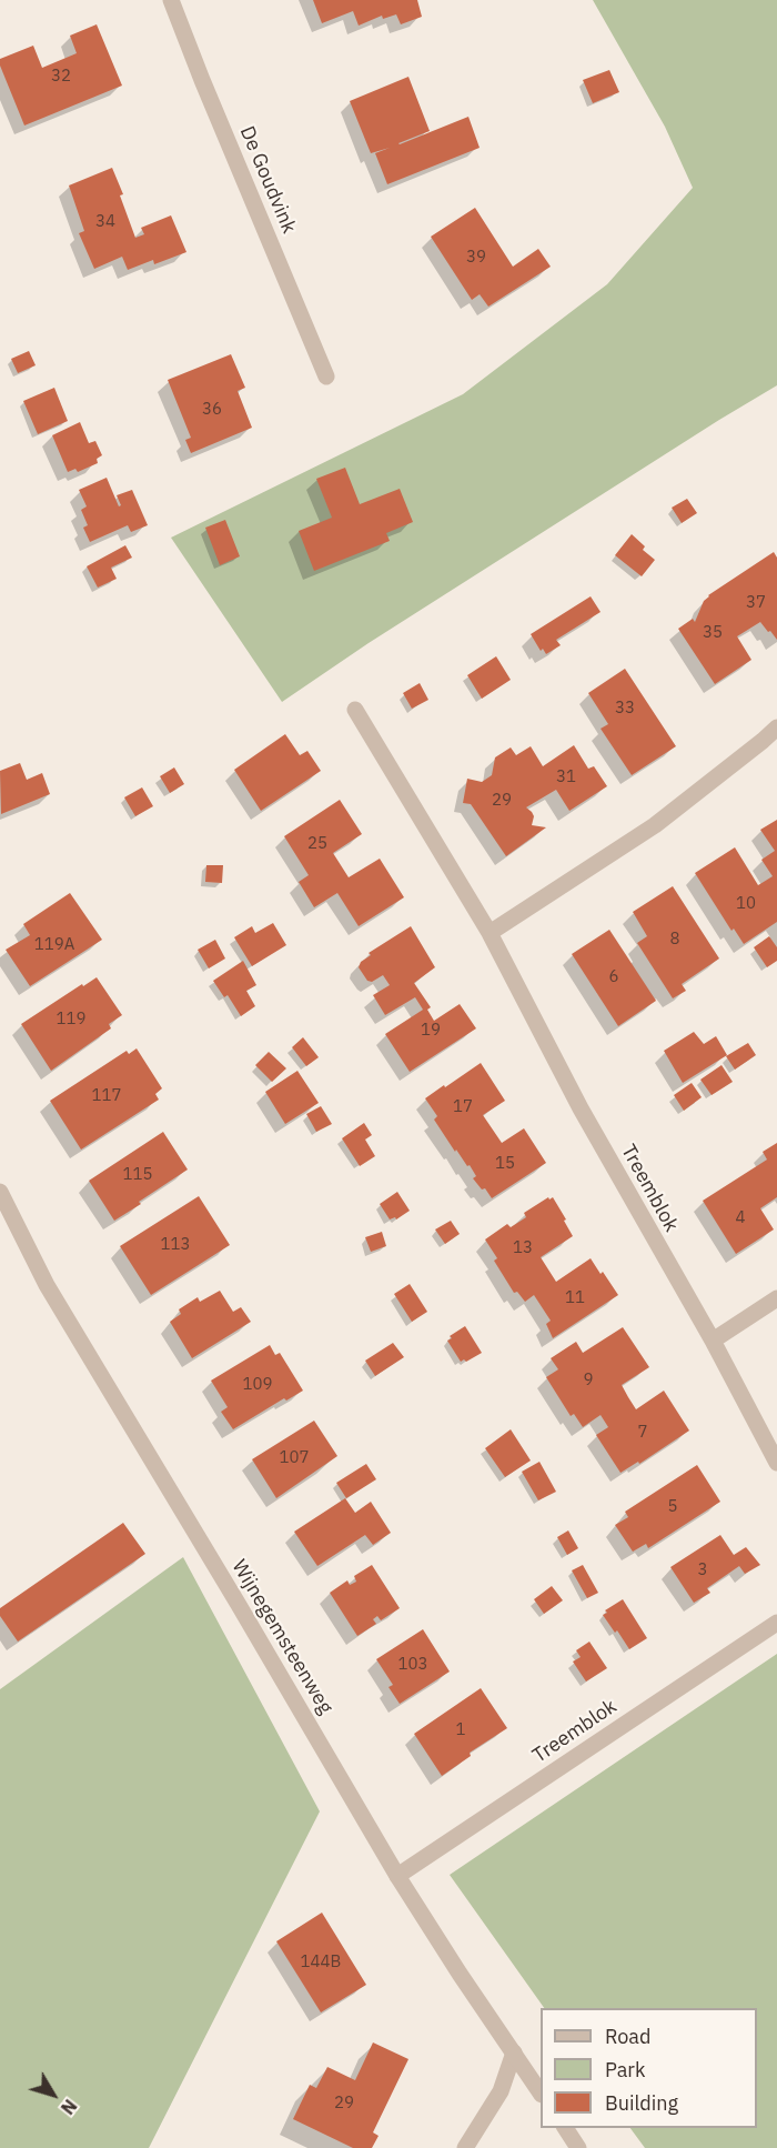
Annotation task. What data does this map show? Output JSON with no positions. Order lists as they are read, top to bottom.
{
  "streets": {
    "street": ["De Goudvink", "Treemblok", "Wijnegemsteenweg"]
  },
  "crossings": [
    ["Treemblok", "Wijnegemsteenweg"]
  ],
  "house_numbers": [
    "32",
    "34",
    "39",
    "36",
    "37",
    "35",
    "33",
    "31",
    "29",
    "25",
    "10",
    "8",
    "119A",
    "6",
    "119",
    "19",
    "117",
    "17",
    "15",
    "115",
    "4",
    "113",
    "13",
    "11",
    "9",
    "109",
    "7",
    "107",
    "5",
    "3",
    "103",
    "1",
    "144B",
    "29"
  ],
  "legend": ["Road", "Park", "Building"],
  "north": "bottom right"
}
